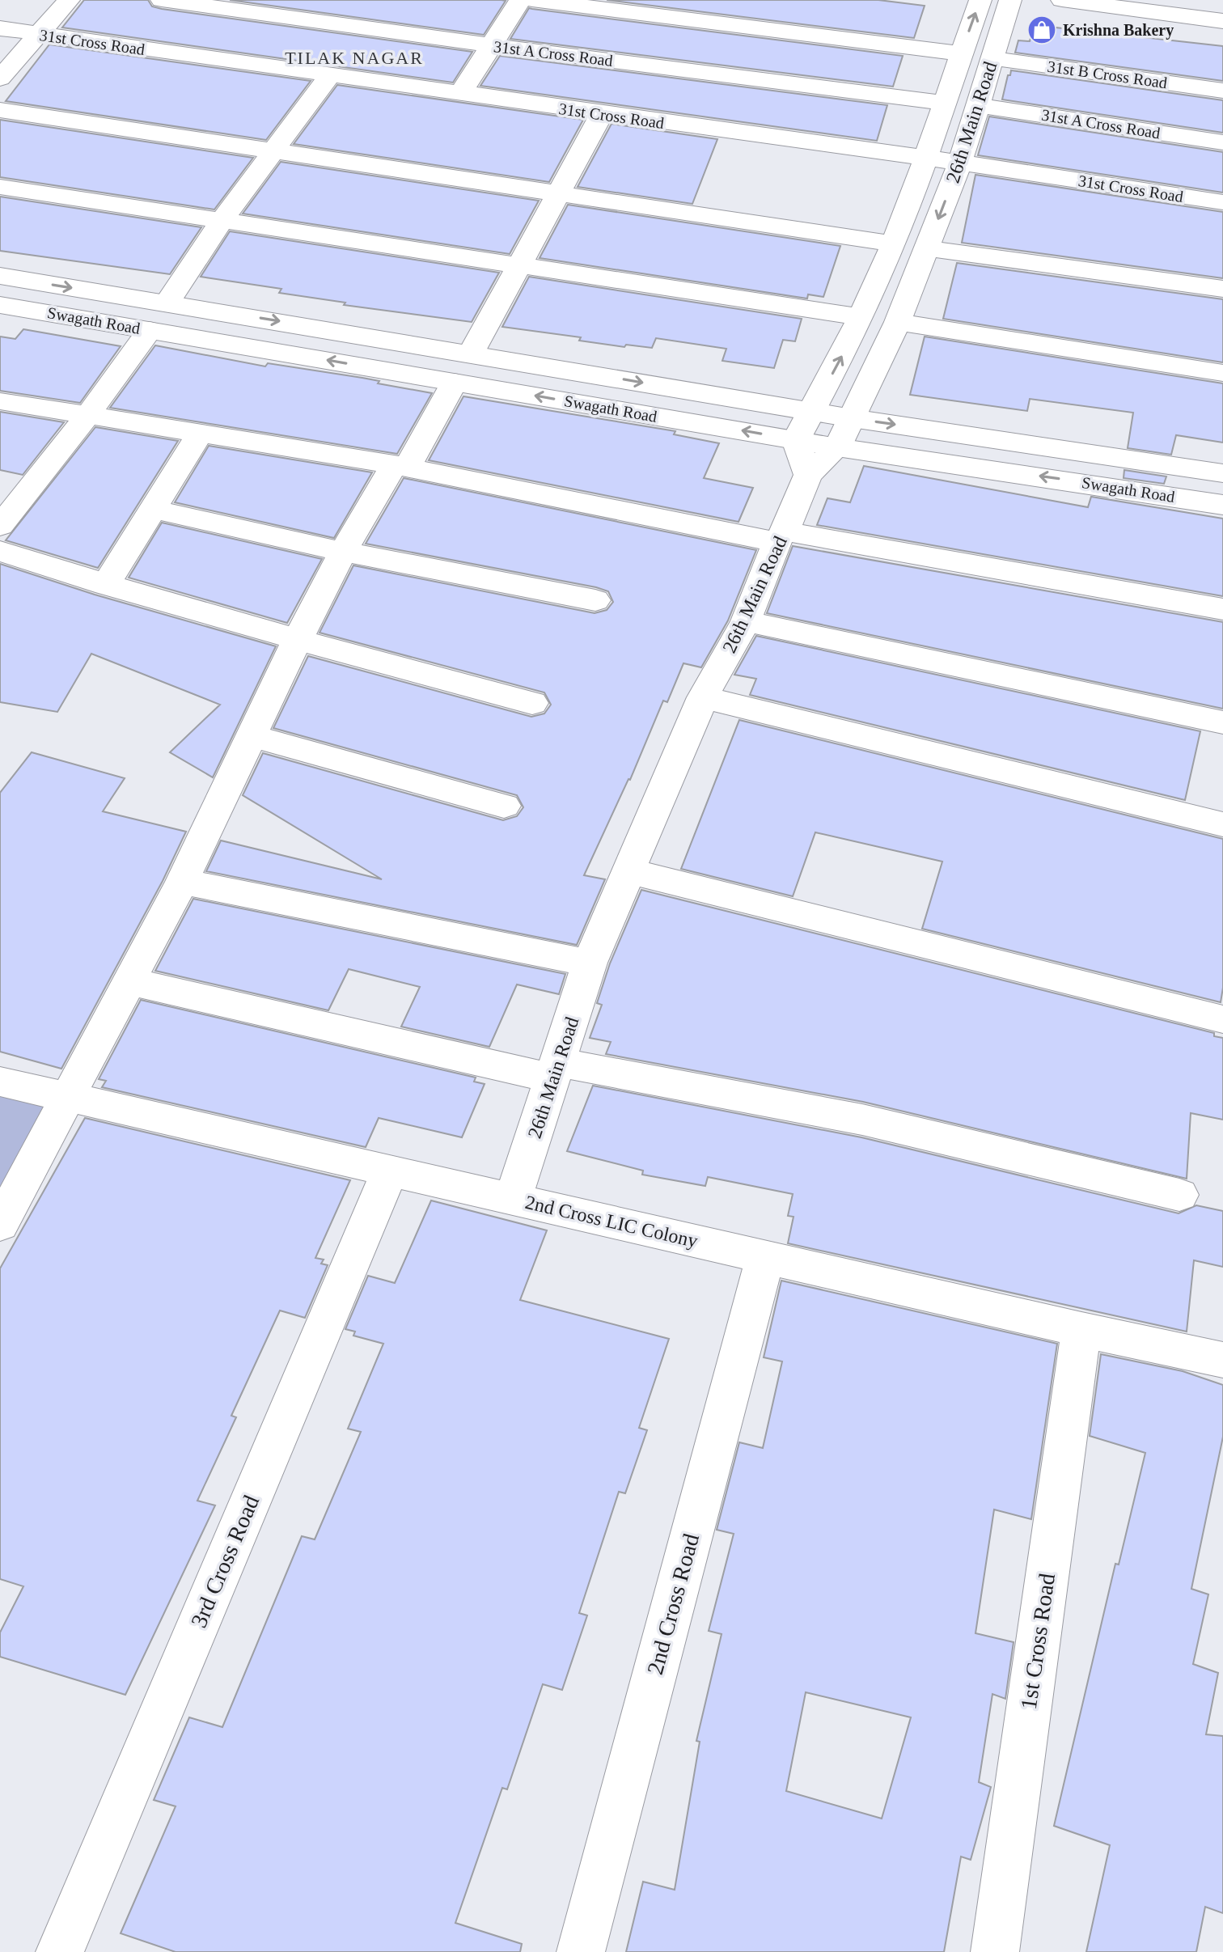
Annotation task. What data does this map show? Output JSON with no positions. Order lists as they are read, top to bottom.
{
  "streets": {
    "street": [
      "31st Cross Road",
      "31st A Cross Road",
      "31st B Cross Road",
      "26th Main Road",
      "Swagath Road",
      "2nd Cross LIC Colony",
      "3rd Cross Road",
      "2nd Cross Road",
      "1st Cross Road"
    ]
  },
  "crossings": [
    ["31st Cross Road", "26th Main Road"],
    ["31st A Cross Road", "26th Main Road"],
    ["31st B Cross Road", "26th Main Road"],
    ["26th Main Road", "Swagath Road"],
    ["26th Main Road", "2nd Cross LIC Colony"],
    ["2nd Cross LIC Colony", "3rd Cross Road"],
    ["2nd Cross LIC Colony", "2nd Cross Road"],
    ["2nd Cross LIC Colony", "1st Cross Road"]
  ],
  "districts": ["TILAK NAGAR"],
  "places": {
    "shop": ["Krishna Bakery"]
  }
}
